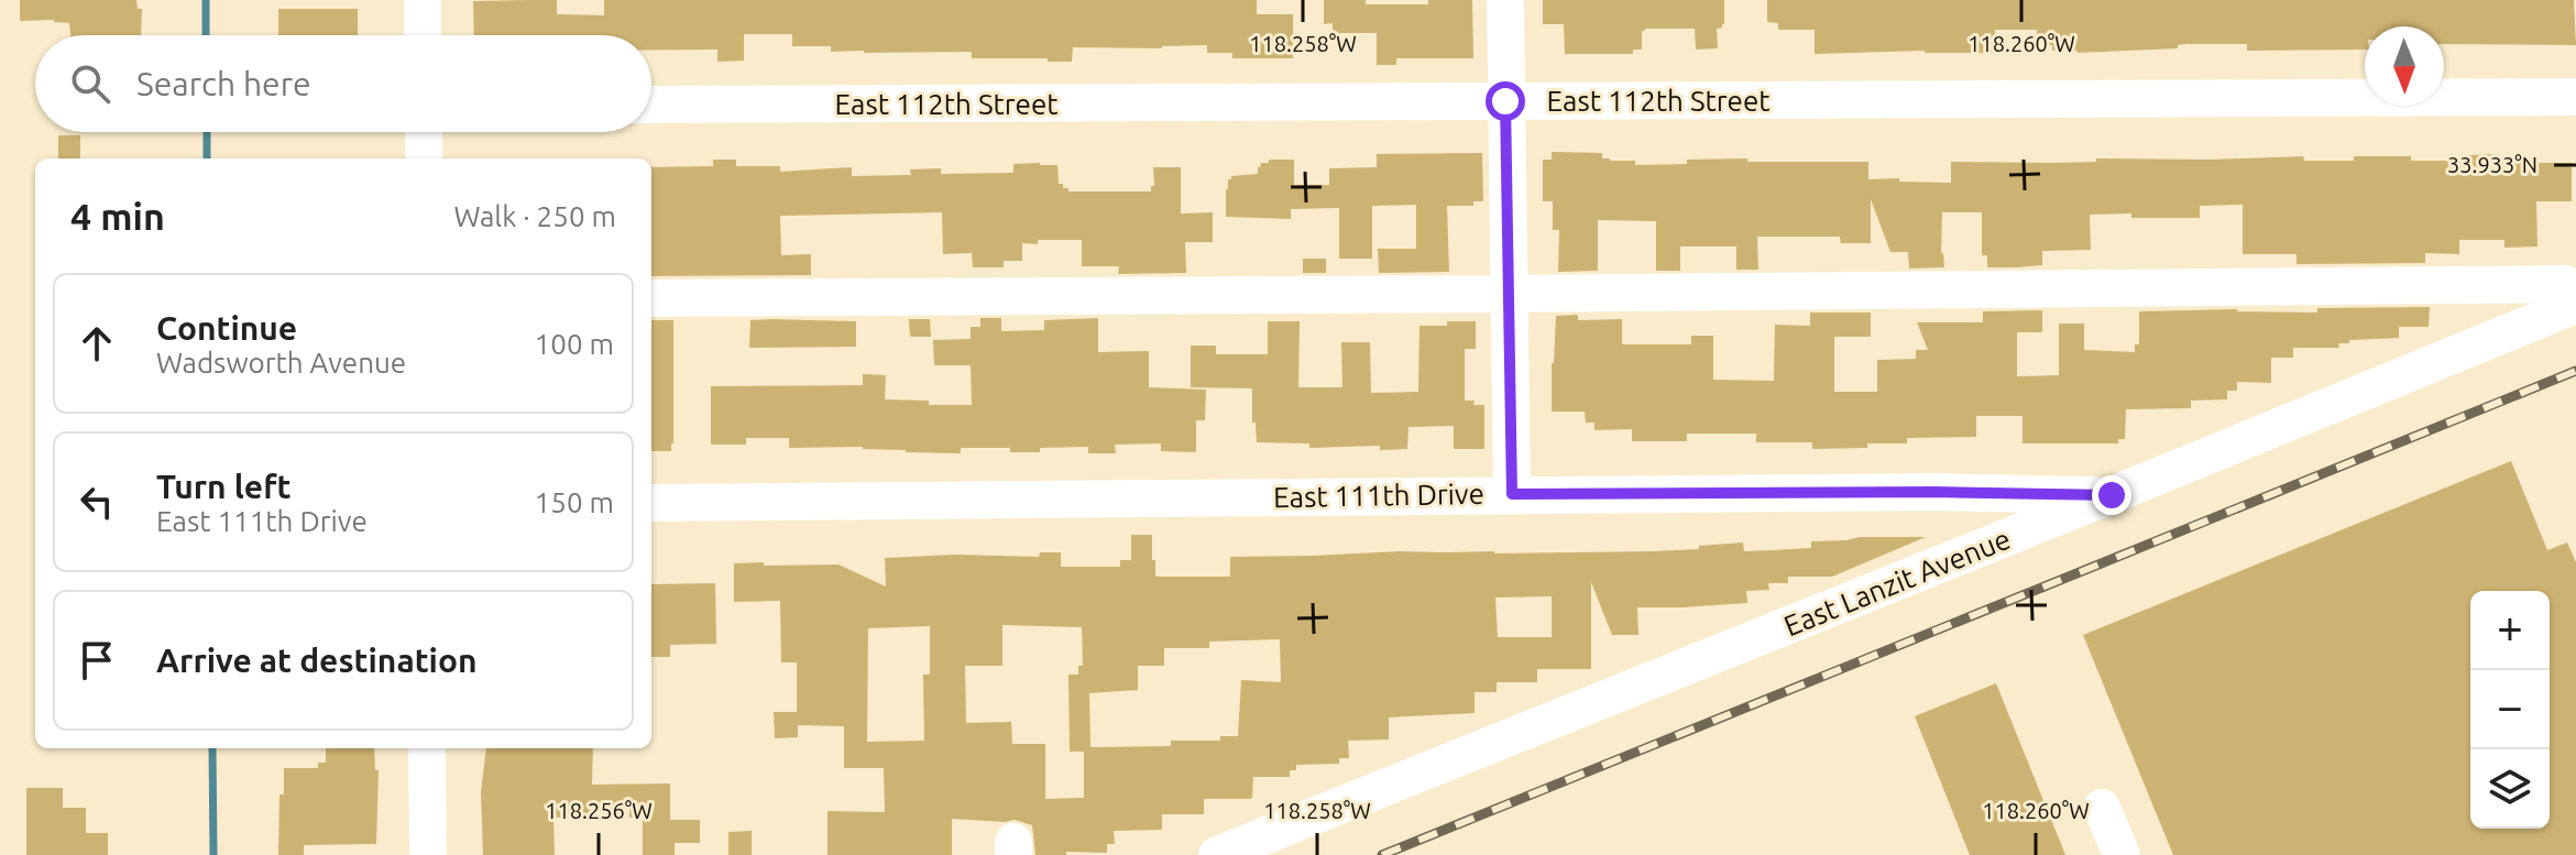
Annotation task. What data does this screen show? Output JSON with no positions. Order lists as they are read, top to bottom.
{
  "streets": {
    "street": ["East 112th Street", "East 111th Drive", "East Lanzit Avenue"]
  },
  "crossings": [
    ["East 111th Drive", "East Lanzit Avenue"]
  ],
  "north": "bottom",
  "page": {
    "search": "Search here",
    "heading": ["4 min", "Walk · 250 m"],
    "list": [
      ["Continue", "Wadsworth Avenue", "100 m"],
      ["Turn left", "East 111th Drive", "150 m"],
      "Arrive at destination"
    ],
    "map_buttons": ["+", "−"]
  },
  "coordinates": [
    "118.258°W",
    "118.260°W",
    "33.933°N",
    "118.256°W"
  ]
}
